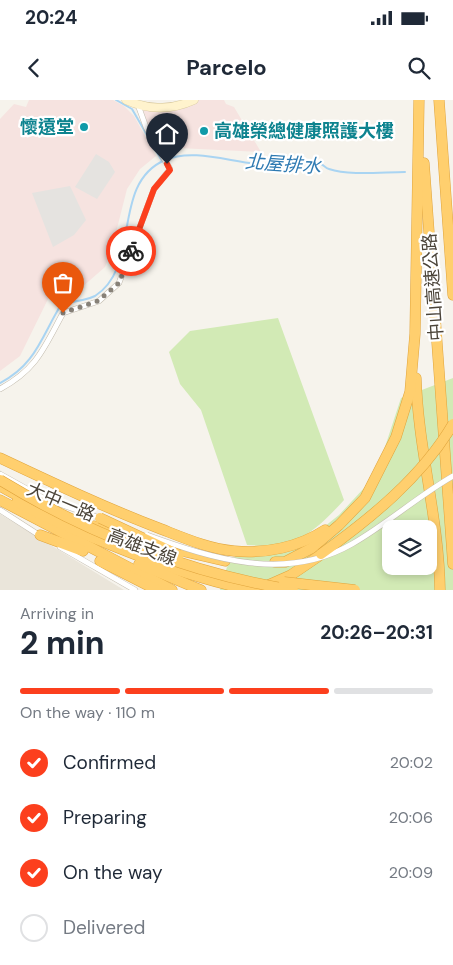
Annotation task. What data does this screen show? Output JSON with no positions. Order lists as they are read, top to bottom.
{
  "streets": {
    "highway": ["中山高速公路", "高雄支線"],
    "street": ["大中一路"]
  },
  "water": ["北屋排水"],
  "places": ["懷遠堂", "高雄榮總健康照護大樓"],
  "page": {
    "status": "20:24",
    "header": "Parcelo",
    "heading": ["2 min", "Arriving in", "20:26–20:31"],
    "bar": "On the way · 110 m",
    "list": [
      ["Confirmed", "20:02"],
      ["Preparing", "20:06"],
      ["On the way", "20:09"],
      "Delivered"
    ]
  }
}
